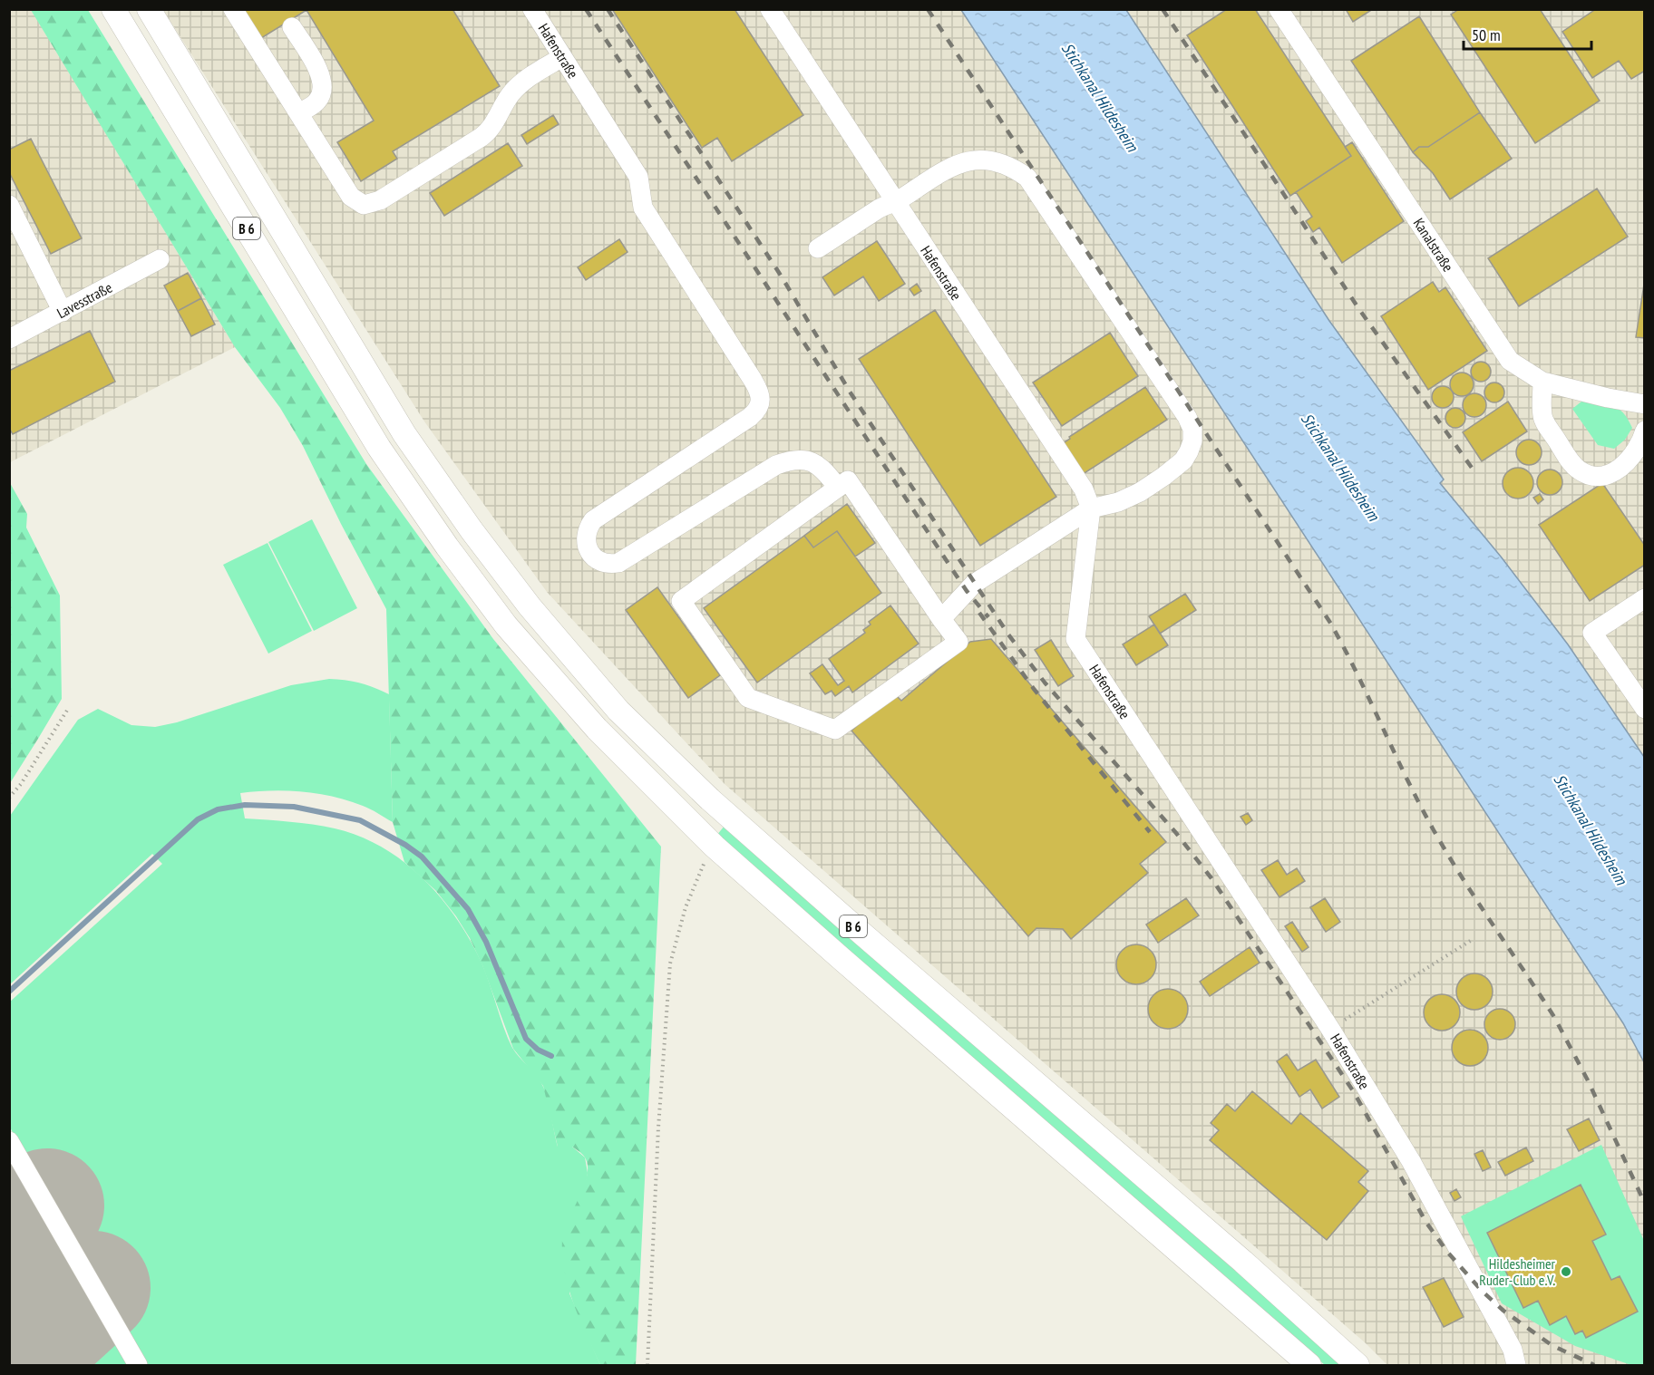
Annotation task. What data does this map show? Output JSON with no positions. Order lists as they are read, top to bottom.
{
  "streets": {
    "main road": ["B 6"],
    "street": ["Hafenstraße", "Kanalstraße", "Lavesstraße"]
  },
  "water": ["Stichkanal Hildesheim"],
  "places": ["Hildesheimer Ruder-Club e.V."],
  "scale_bar": "50 m"
}
